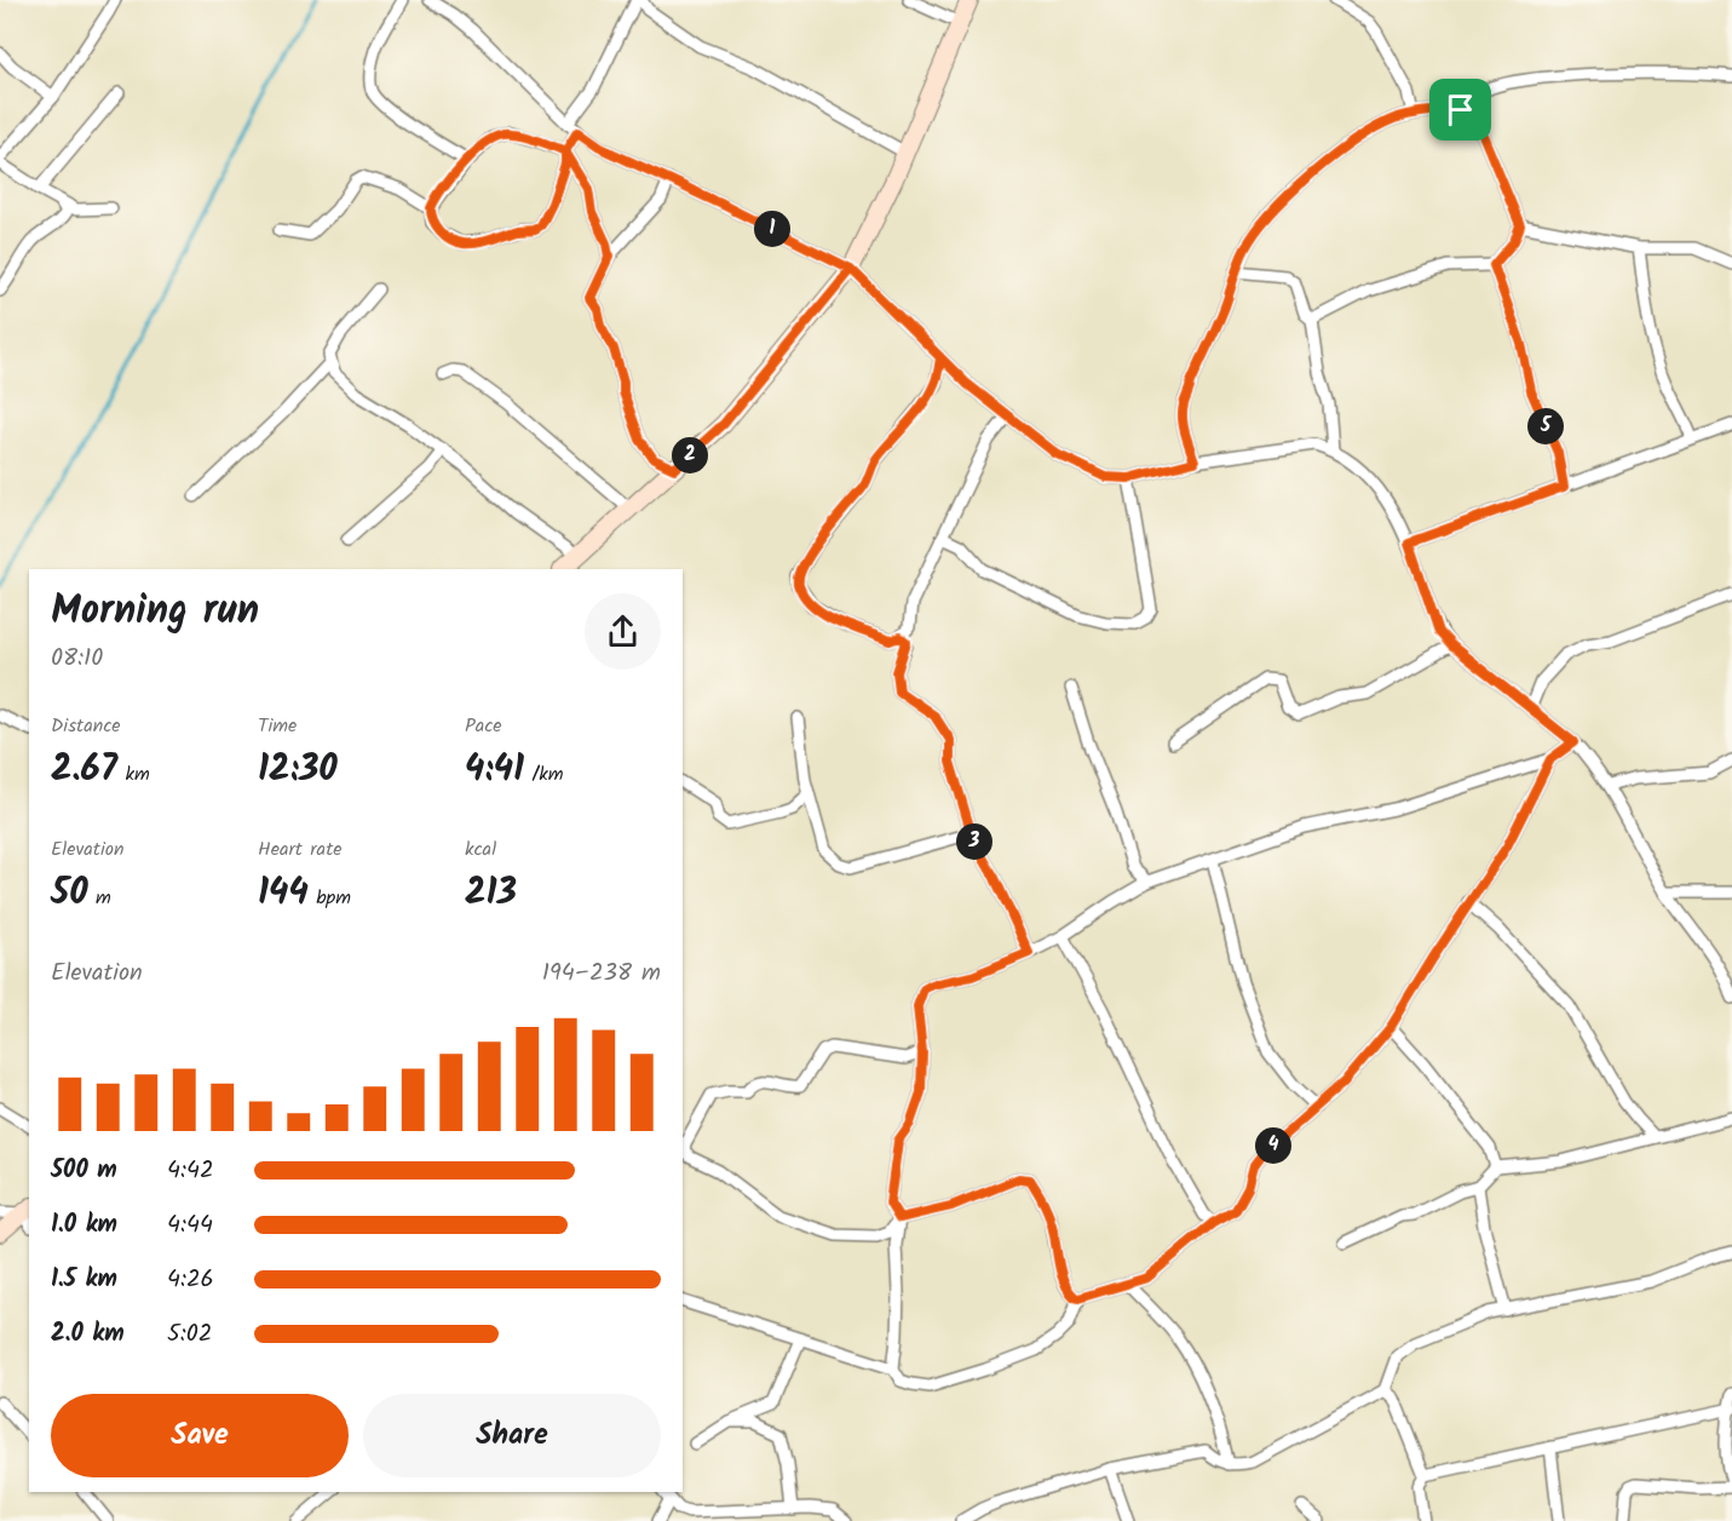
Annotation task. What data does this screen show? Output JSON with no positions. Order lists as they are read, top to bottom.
{
  "page": {
    "pins": [
      "1",
      "5",
      "2",
      "3",
      "4"
    ],
    "heading": ["Morning run", "08:10"],
    "stats": [
      ["Distance", "2.67 km"],
      ["Time", "12:30"],
      ["Pace", "4:41 /km"],
      ["Elevation", "50 m"],
      ["Heart rate", "144 bpm"],
      ["kcal", "213"]
    ],
    "chart": ["Elevation", "194–238 m"],
    "list": [
      {
        "name": "500 m",
        "note": "4:42"
      },
      {
        "name": "1.0 km",
        "note": "4:44"
      },
      {
        "name": "1.5 km",
        "note": "4:26"
      },
      {
        "name": "2.0 km",
        "note": "5:02"
      }
    ],
    "buttons": ["Save", "Share"]
  }
}
